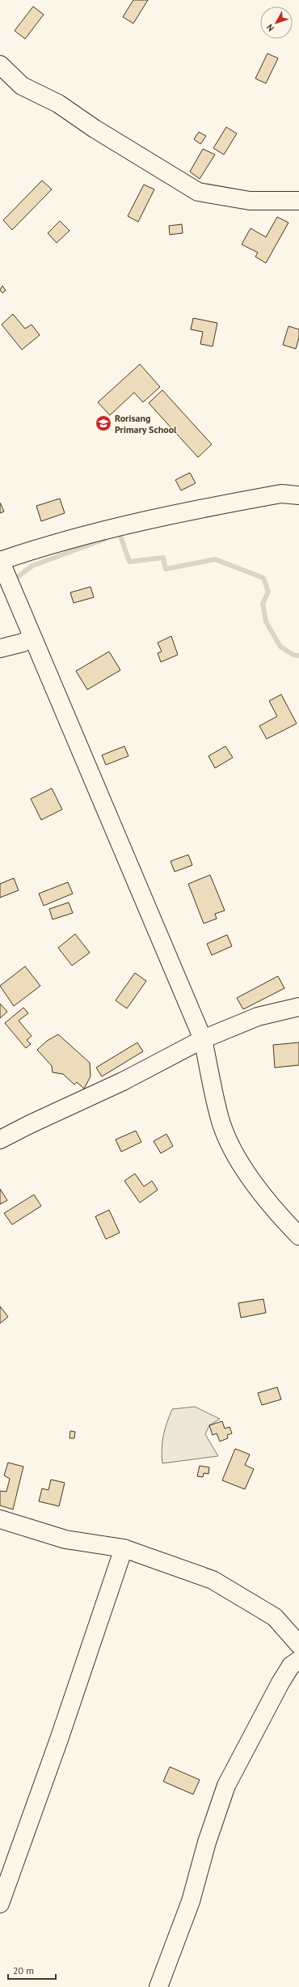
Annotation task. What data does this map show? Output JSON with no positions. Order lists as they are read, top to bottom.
{
  "places": {
    "school or university": ["Rorisang Primary School"]
  },
  "scale_bar": "20 m",
  "north": "bottom left"
}
